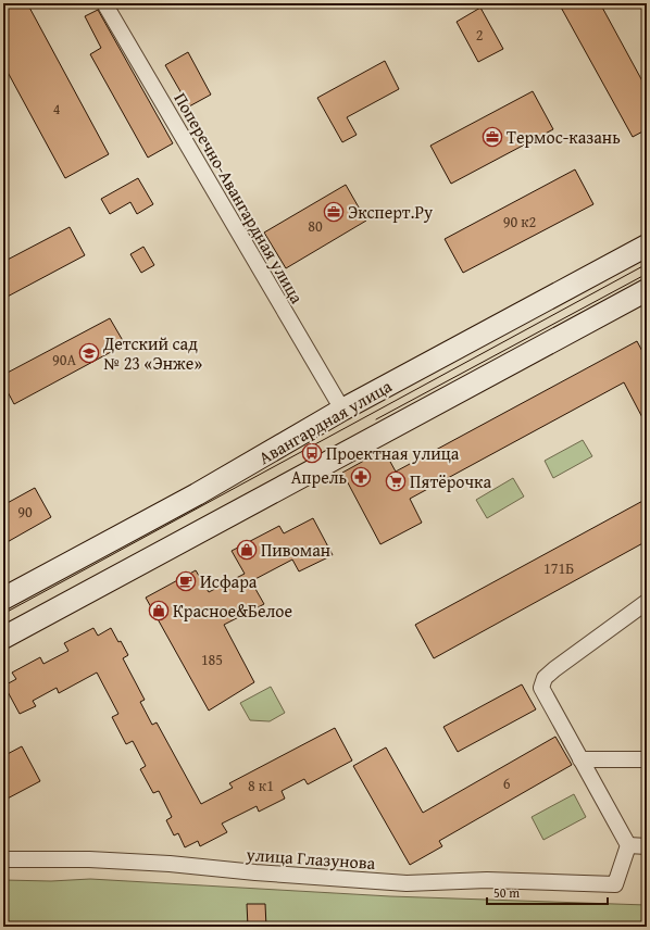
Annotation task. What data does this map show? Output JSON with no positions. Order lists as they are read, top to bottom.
{
  "streets": {
    "main road": ["Авангардная улица"],
    "street": ["Поперечно-Авангардная улица", "улица Глазунова"]
  },
  "crossings": [
    ["Поперечно-Авангардная улица", "Авангардная улица"]
  ],
  "places": {
    "office": ["Термос-казань", "Эксперт.Ру"],
    "school or university": ["Детский сад № 23 «Энже»"],
    "bus stop": ["Проектная улица"],
    "pharmacy": ["Апрель"],
    "supermarket": ["Пятёрочка"],
    "shop": ["Пивоман", "Красное&Белое"],
    "cafe": ["Исфара"]
  },
  "house_numbers": [
    "2",
    "4",
    "90 к2",
    "80",
    "90А",
    "90",
    "171Б",
    "185",
    "6",
    "8 к1"
  ],
  "scale_bar": "50 m"
}
